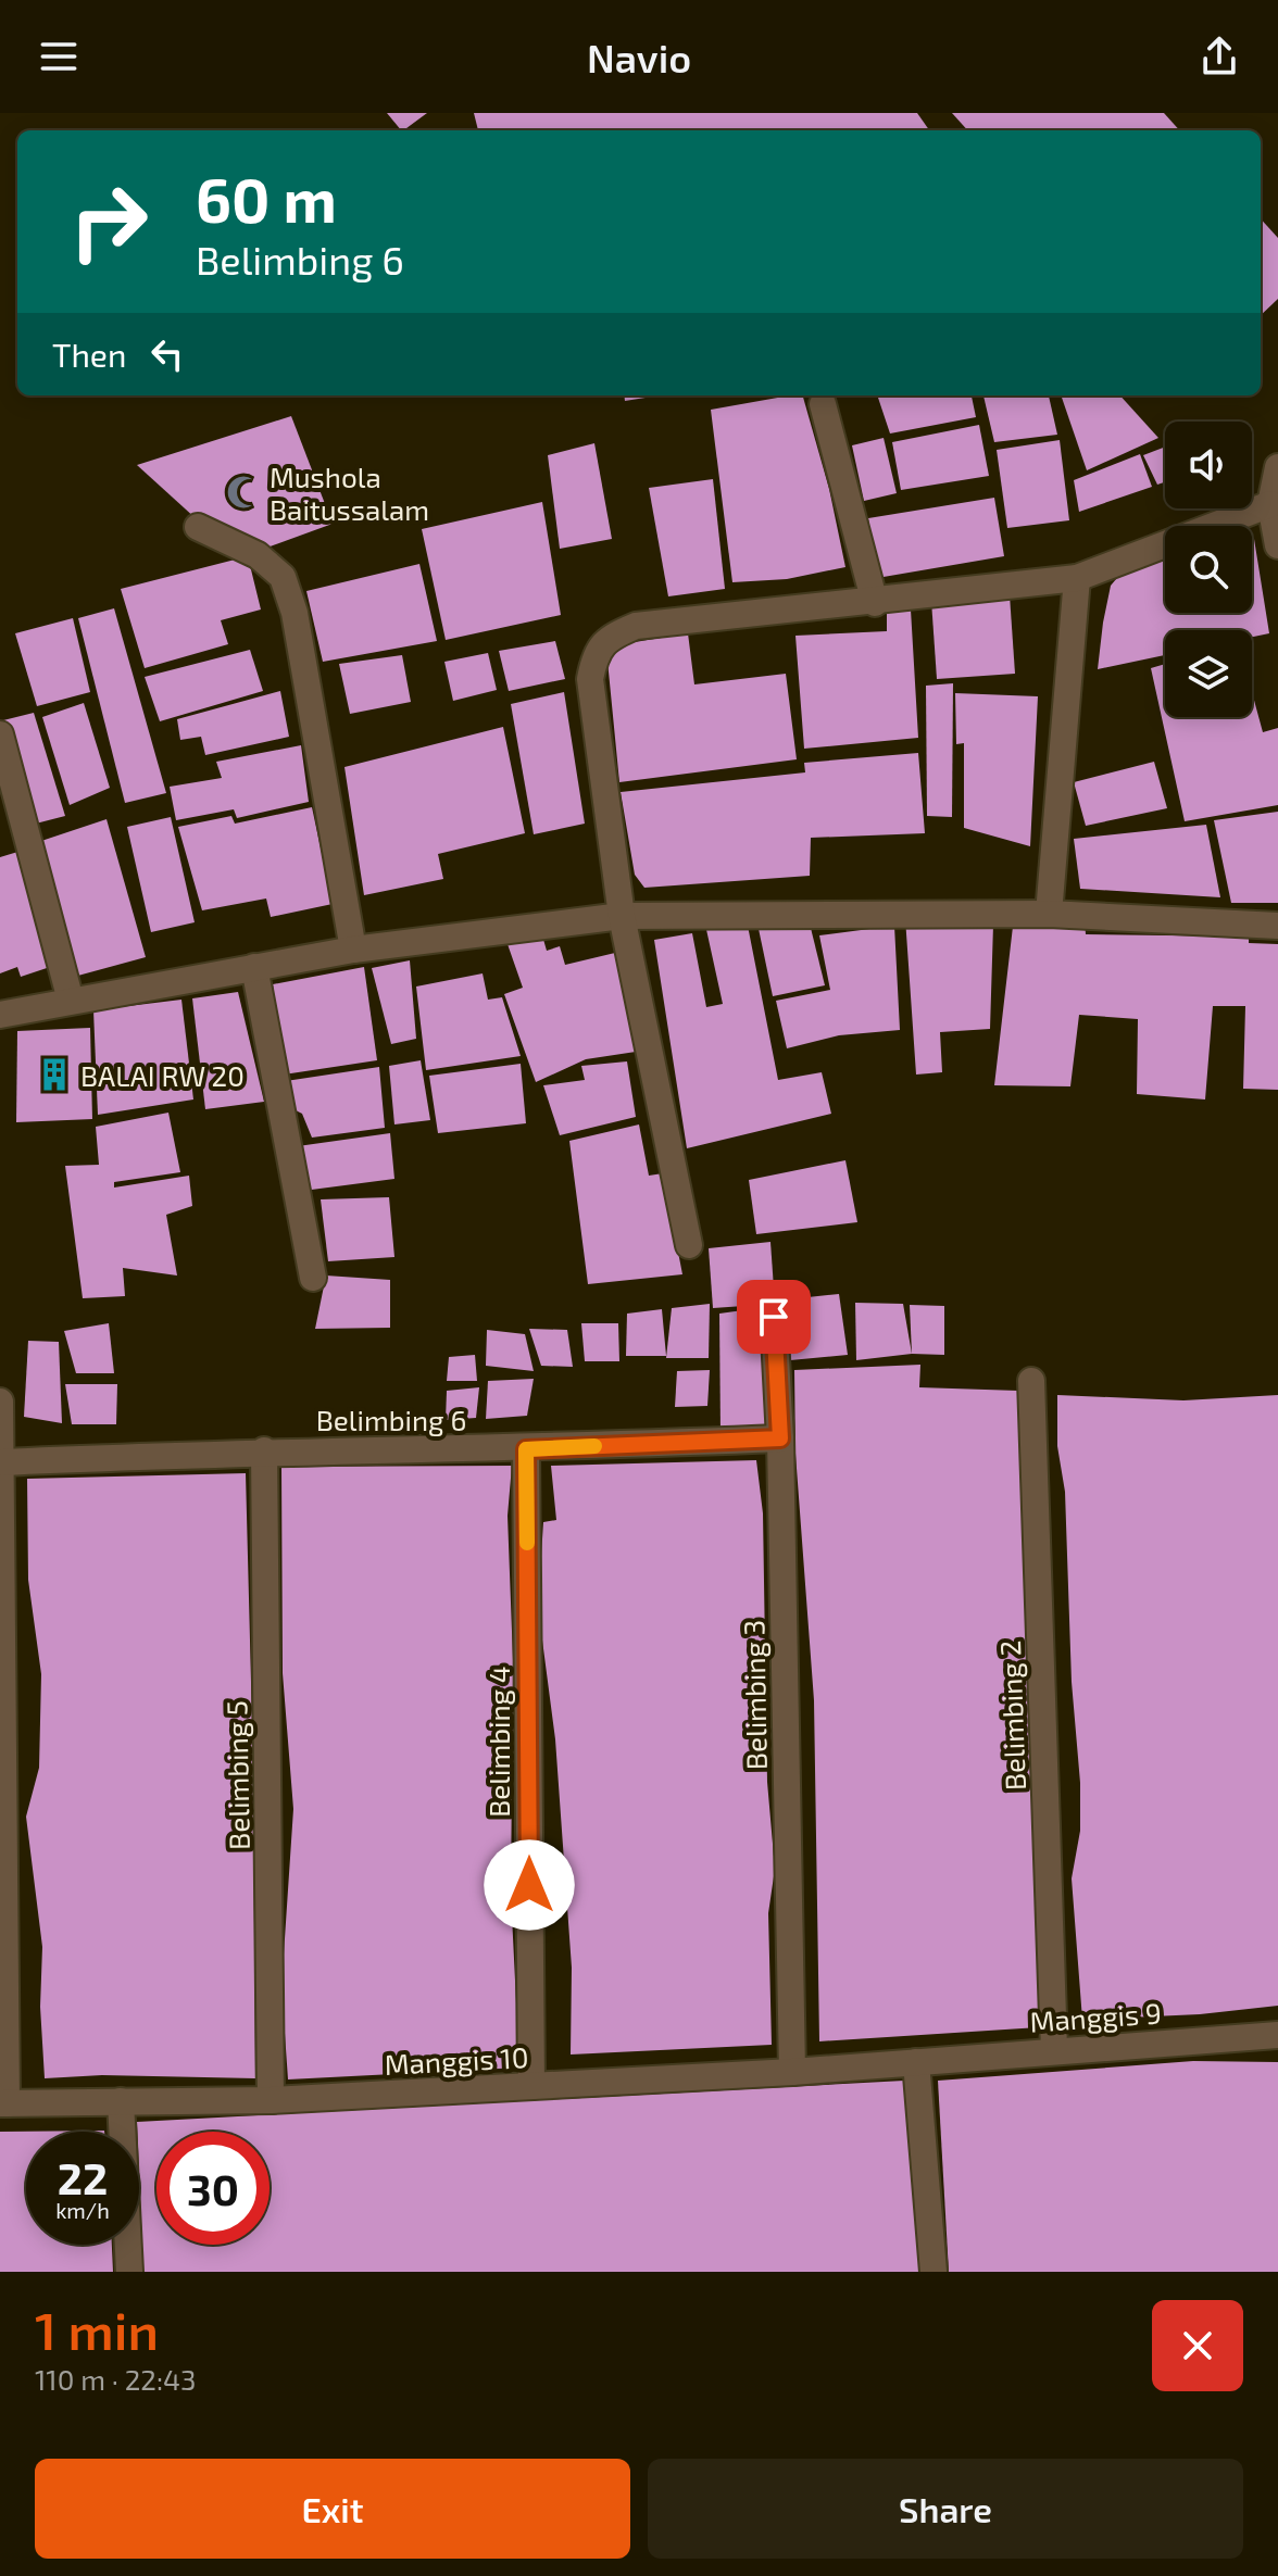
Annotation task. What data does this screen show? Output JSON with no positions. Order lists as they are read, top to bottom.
{
  "streets": {
    "street": [
      "Belimbing 6",
      "Belimbing 3",
      "Belimbing 2",
      "Belimbing 4",
      "Belimbing 5",
      "Manggis 9",
      "Manggis 10"
    ]
  },
  "crossings": [
    ["Belimbing 6", "Belimbing 3"],
    ["Belimbing 6", "Belimbing 4"],
    ["Belimbing 6", "Belimbing 5"],
    ["Belimbing 3", "Manggis 10"],
    ["Belimbing 2", "Manggis 9"],
    ["Belimbing 4", "Manggis 10"],
    ["Belimbing 5", "Manggis 10"],
    ["Manggis 9", "Manggis 10"]
  ],
  "places": {
    "mosque": ["Mushola Baitussalam"],
    "building": ["BALAI RW 20"]
  },
  "page": {
    "header": "Navio",
    "turn": ["60 m", "Belimbing 6"],
    "then": "Then",
    "speed": "22 km/h",
    "limit": "30",
    "heading": ["1 min", "110 m · 22:43"],
    "buttons": ["Exit", "Share"]
  }
}
